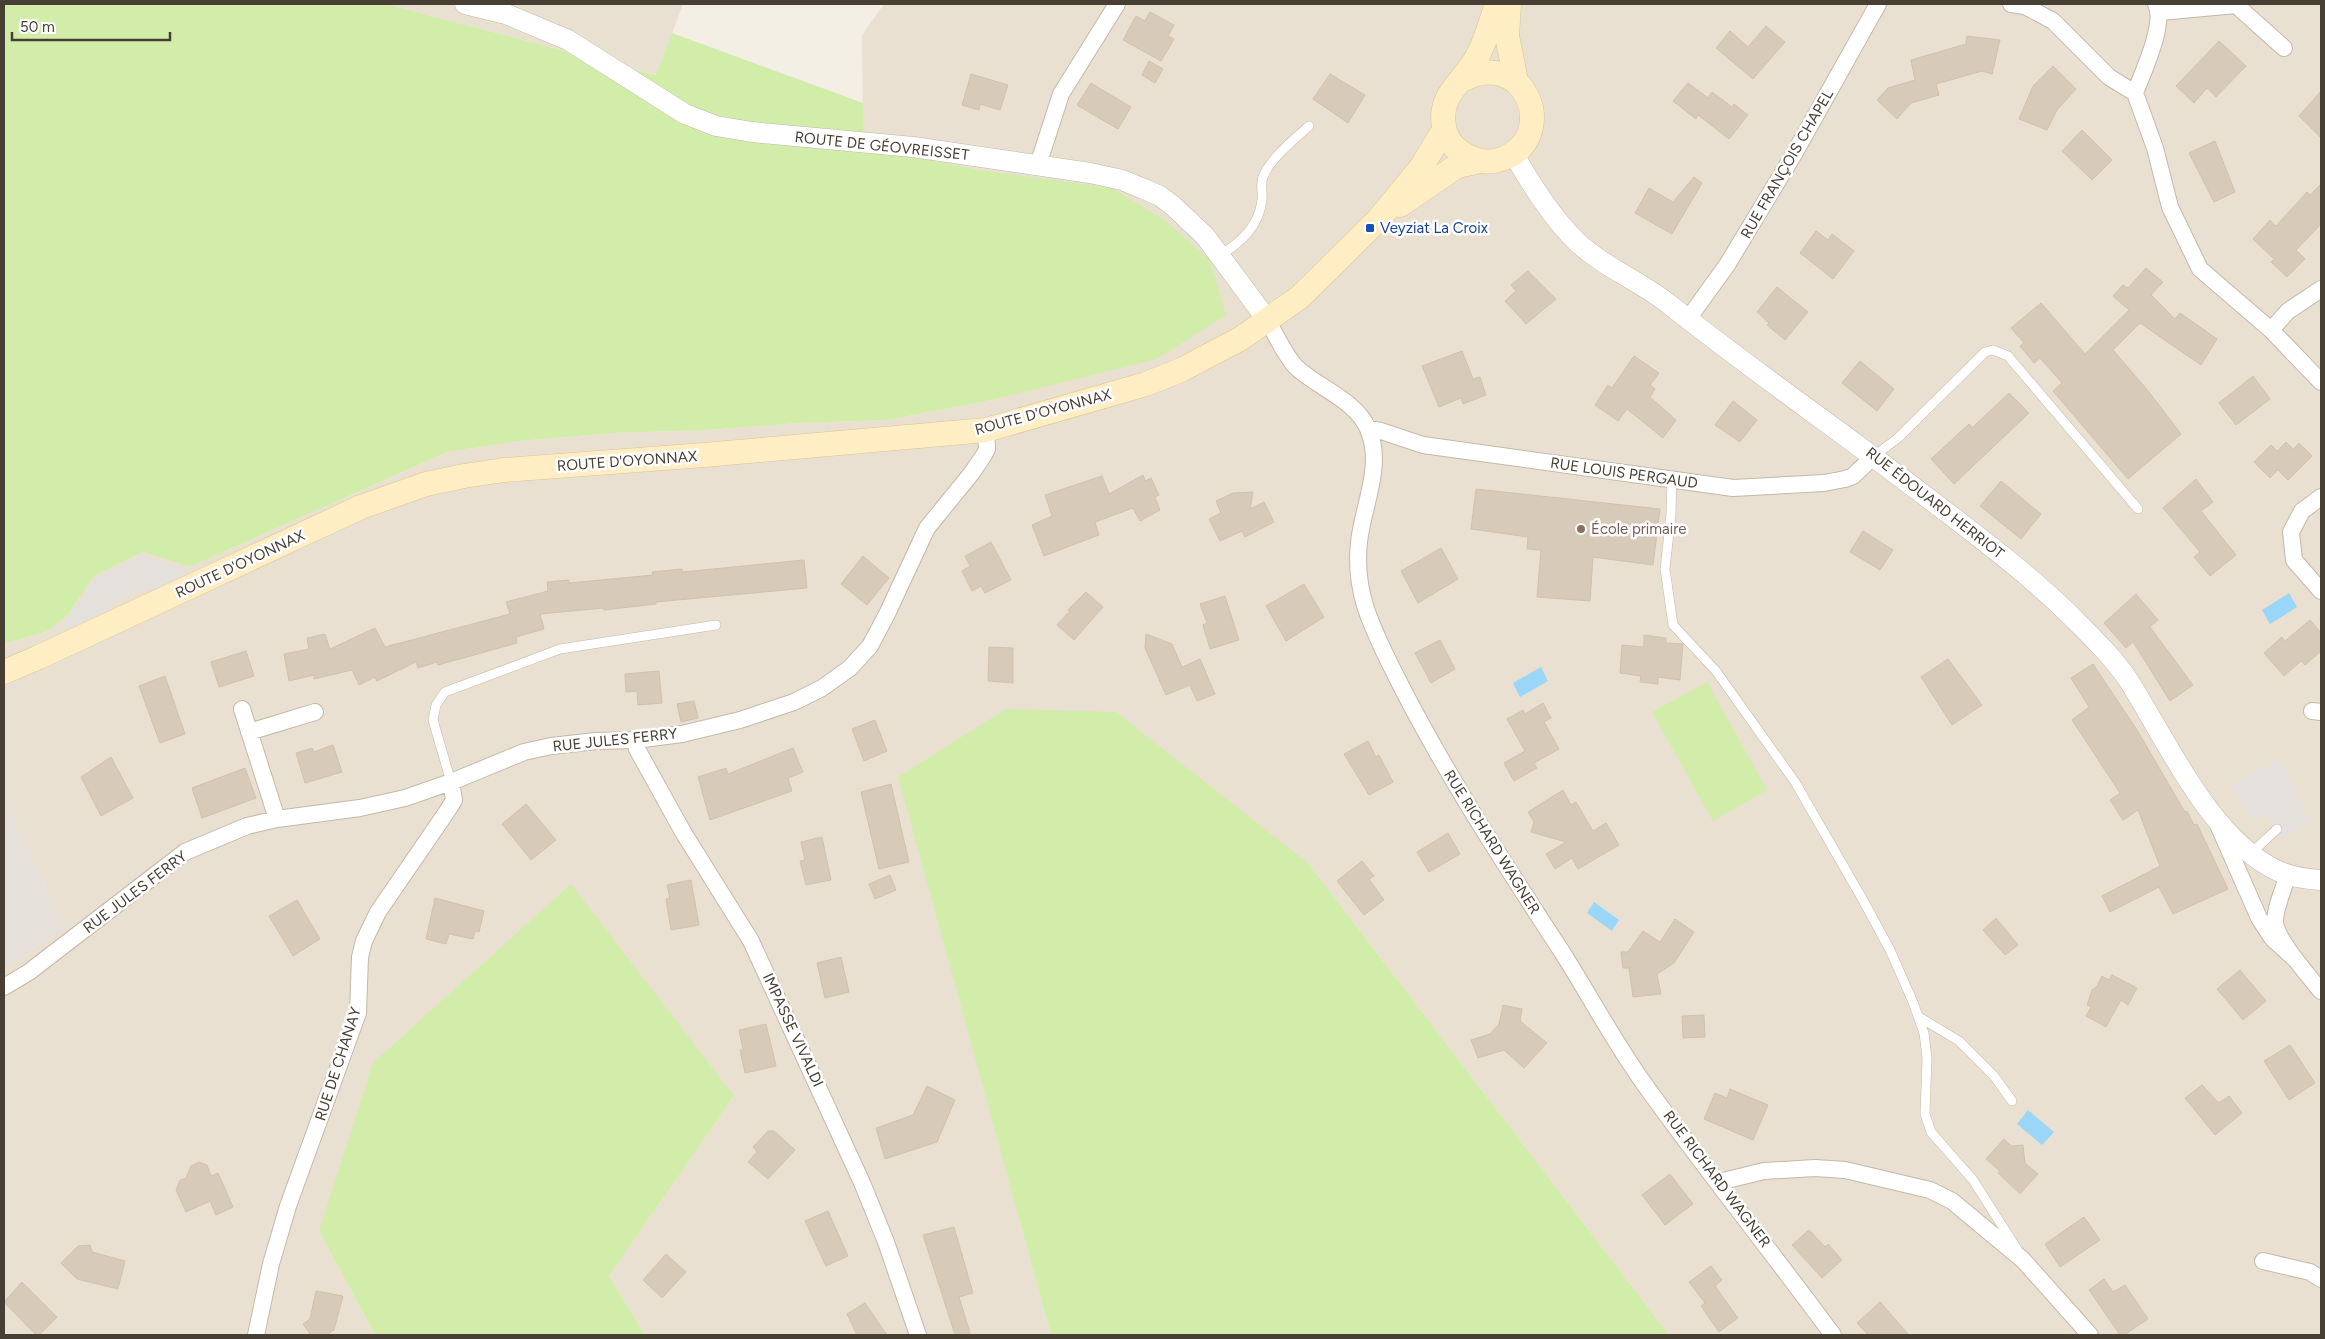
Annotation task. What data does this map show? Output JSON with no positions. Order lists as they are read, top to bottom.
{
  "streets": {
    "main road": ["ROUTE D'OYONNAX"],
    "street": [
      "ROUTE DE GÉOVREISSET",
      "RUE FRANÇOIS CHAPEL",
      "RUE LOUIS PERGAUD",
      "RUE ÉDOUARD HERRIOT",
      "RUE JULES FERRY",
      "RUE RICHARD WAGNER",
      "IMPASSE VIVALDI",
      "RUE DE CHANAY"
    ]
  },
  "crossings": [
    ["ROUTE DE GÉOVREISSET", "ROUTE D'OYONNAX"],
    ["ROUTE DE GÉOVREISSET", "RUE RICHARD WAGNER"],
    ["RUE FRANÇOIS CHAPEL", "RUE ÉDOUARD HERRIOT"],
    ["ROUTE D'OYONNAX", "RUE JULES FERRY"],
    ["ROUTE D'OYONNAX", "RUE RICHARD WAGNER"],
    ["RUE LOUIS PERGAUD", "RUE ÉDOUARD HERRIOT"],
    ["RUE LOUIS PERGAUD", "RUE RICHARD WAGNER"],
    ["RUE JULES FERRY", "IMPASSE VIVALDI"],
    ["RUE JULES FERRY", "RUE DE CHANAY"]
  ],
  "places": {
    "transit": ["Veyziat La Croix"],
    "other": ["École primaire"]
  },
  "scale_bar": "50 m"
}
